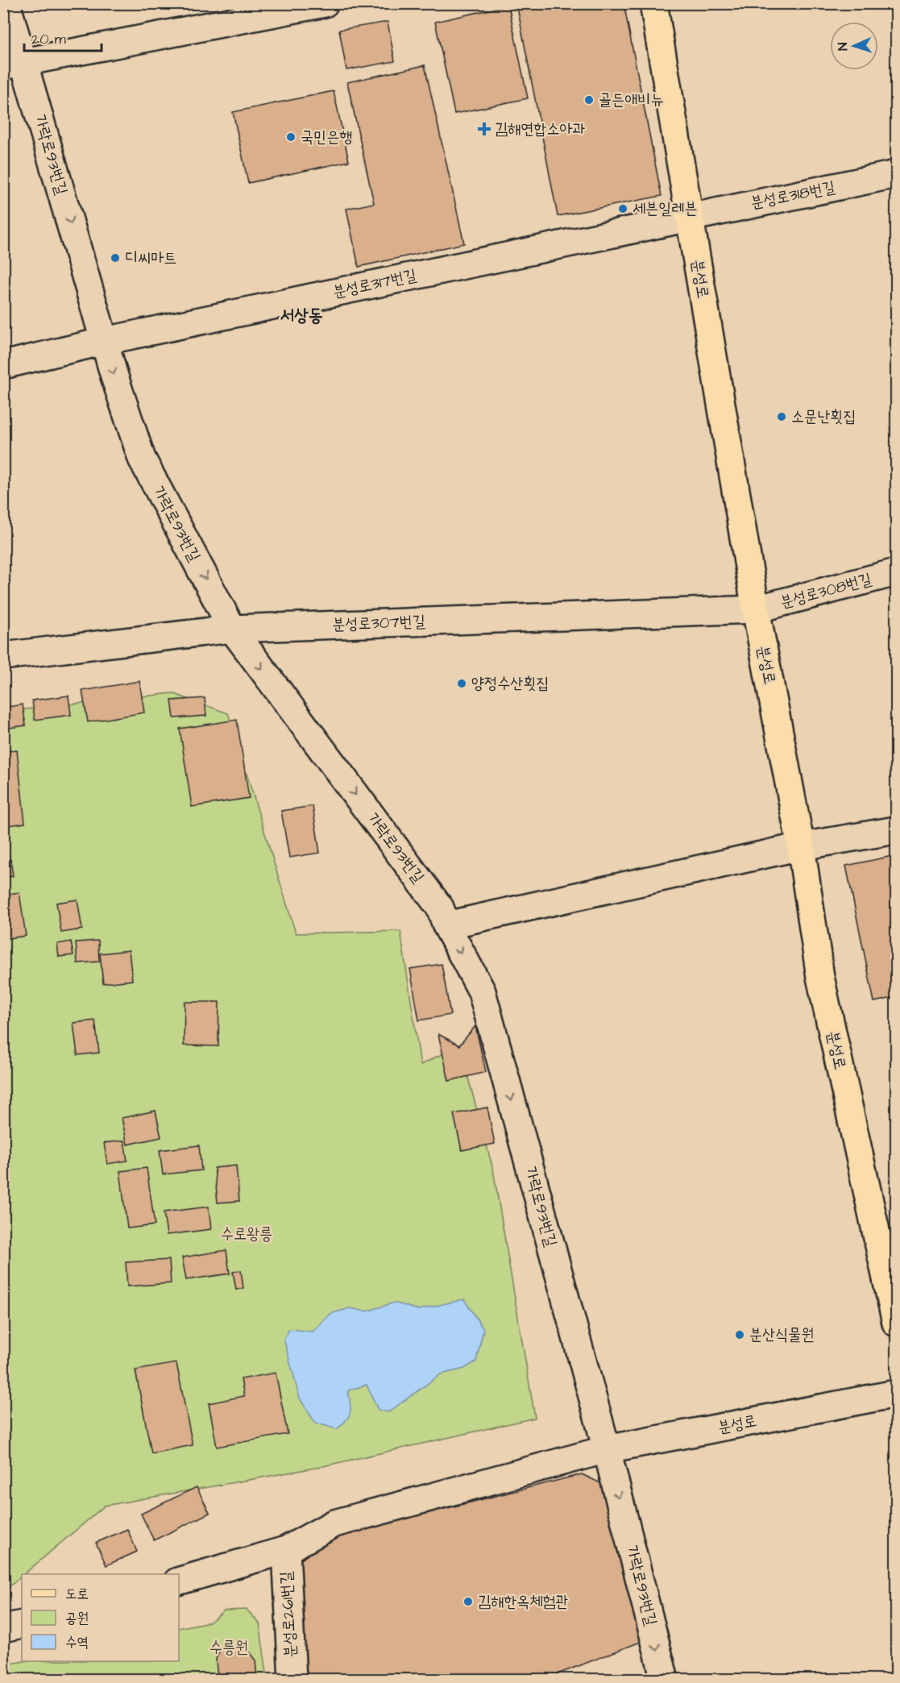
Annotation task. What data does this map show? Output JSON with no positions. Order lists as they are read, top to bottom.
{
  "streets": {
    "main road": ["분성로"],
    "street": [
      "가락로93번길",
      "분성로318번길",
      "분성로317번길",
      "분성로308번길",
      "분성로307번길",
      "분성로261번길"
    ]
  },
  "crossings": [
    ["가락로93번길", "분성로"],
    ["가락로93번길", "분성로317번길"],
    ["가락로93번길", "분성로307번길"],
    ["분성로318번길", "분성로"],
    ["분성로318번길", "분성로317번길"],
    ["분성로", "분성로317번길"],
    ["분성로", "분성로308번길"],
    ["분성로", "분성로307번길"],
    ["분성로", "분성로261번길"],
    ["분성로308번길", "분성로307번길"]
  ],
  "one_way": ["가락로93번길"],
  "districts": ["서상동"],
  "parks": ["수로왕릉", "수릉원"],
  "places": {
    "other": [
      "골든애비뉴",
      "국민은행",
      "세븐일레븐",
      "디씨마트",
      "소문난횟집",
      "양정수산횟집",
      "분산식물원",
      "김해한옥체험관"
    ],
    "health": ["김해연합소아과"]
  },
  "legend": ["도로", "공원", "수역"],
  "scale_bar": "20 m",
  "north": "left"
}
